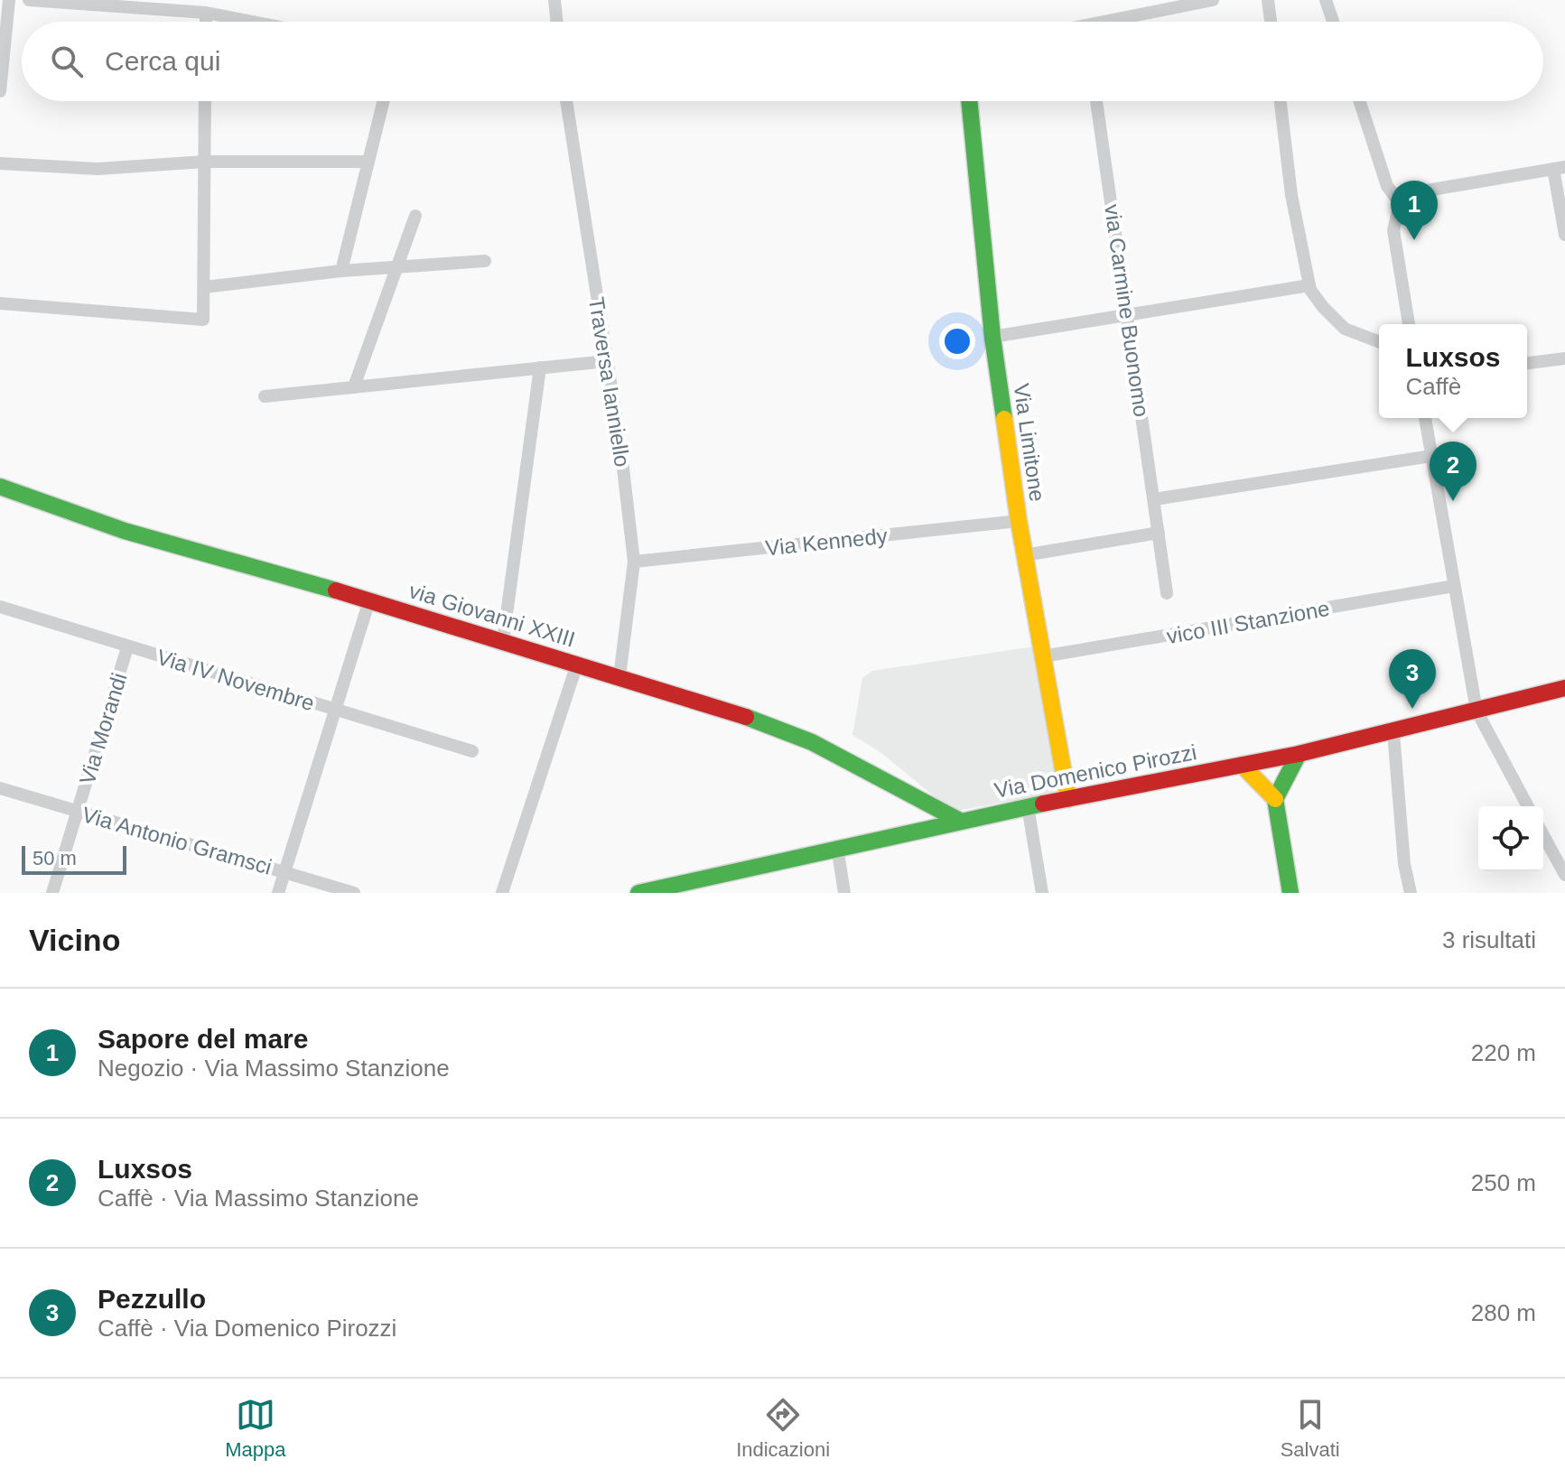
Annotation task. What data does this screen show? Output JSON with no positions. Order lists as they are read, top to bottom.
{
  "streets": {
    "street": [
      "via Carmine Buonomo",
      "Traversa Ianniello",
      "Via Limitone",
      "Via Kennedy",
      "via Giovanni XXIII",
      "vico III Stanzione",
      "Via IV Novembre",
      "Via Morandi",
      "Via Domenico Pirozzi",
      "Via Antonio Gramsci"
    ]
  },
  "crossings": [
    ["Traversa Ianniello", "Via Kennedy"],
    ["Traversa Ianniello", "via Giovanni XXIII"],
    ["Via Limitone", "Via Kennedy"],
    ["Via Limitone", "vico III Stanzione"],
    ["Via Limitone", "Via Domenico Pirozzi"],
    ["via Giovanni XXIII", "Via Domenico Pirozzi"],
    ["Via IV Novembre", "Via Morandi"],
    ["Via Morandi", "Via Antonio Gramsci"]
  ],
  "scale_bar": "50 m",
  "page": {
    "search": "Cerca qui",
    "pins": ["1", "2", "3"],
    "popup": ["Luxsos", "Caffè"],
    "scale": "50 m",
    "heading": ["Vicino", "3 risultati"],
    "list": [
      {
        "mark": "1",
        "name": "Sapore del mare",
        "note": "Negozio · Via Massimo Stanzione",
        "value": "220 m"
      },
      {
        "mark": "2",
        "name": "Luxsos",
        "note": "Caffè · Via Massimo Stanzione",
        "value": "250 m"
      },
      {
        "mark": "3",
        "name": "Pezzullo",
        "note": "Caffè · Via Domenico Pirozzi",
        "value": "280 m"
      }
    ],
    "nav": ["Mappa", "Indicazioni", "Salvati"]
  }
}
